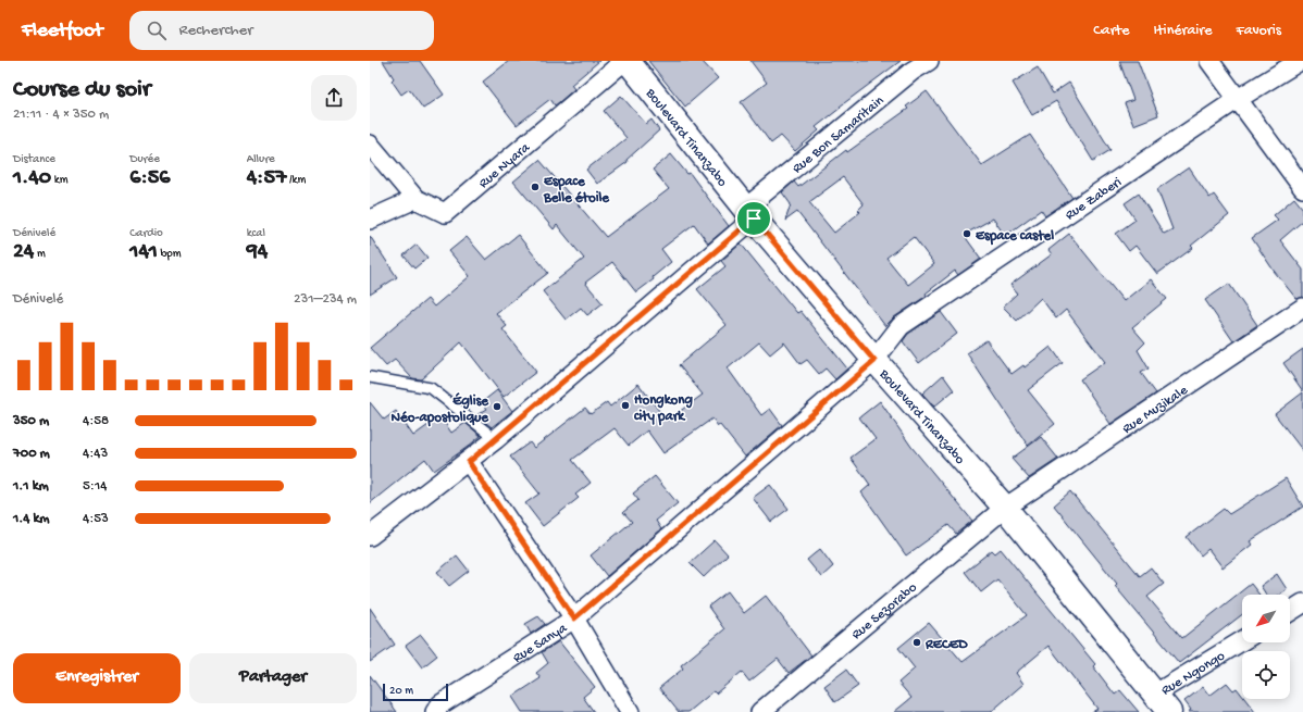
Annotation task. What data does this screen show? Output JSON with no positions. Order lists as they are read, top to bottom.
{
  "streets": {
    "street": [
      "Rue Bon Samaritain",
      "Boulevard Tinanzabo",
      "Rue Nyara",
      "Rue Zaberi",
      "Rue Muzikale",
      "Rue Sezorabo",
      "Rue Sanya",
      "Rue Ngongo"
    ]
  },
  "crossings": [
    ["Rue Bon Samaritain", "Boulevard Tinanzabo"],
    ["Boulevard Tinanzabo", "Rue Zaberi"],
    ["Boulevard Tinanzabo", "Rue Muzikale"],
    ["Boulevard Tinanzabo", "Rue Sezorabo"],
    ["Boulevard Tinanzabo", "Rue Sanya"],
    ["Boulevard Tinanzabo", "Rue Ngongo"],
    ["Rue Zaberi", "Rue Sanya"],
    ["Rue Muzikale", "Rue Sezorabo"]
  ],
  "places": [
    "Espace Belle étoile",
    "Espace castel",
    "Hongkong city park",
    "Église Néo-apostolique",
    "RECED"
  ],
  "scale_bar": "20 m",
  "north": "bottom left",
  "page": {
    "header": "Fleetfoot",
    "search": "Rechercher",
    "nav": ["Carte", "Itinéraire", "Favoris"],
    "heading": ["Course du soir", "21:11 · 4 × 350 m"],
    "stats": [
      ["Distance", "1.40 km"],
      ["Durée", "6:56"],
      ["Allure", "4:57 /km"],
      ["Dénivelé", "24 m"],
      ["Cardio", "141 bpm"],
      ["kcal", "94"]
    ],
    "chart": ["Dénivelé", "231–234 m"],
    "list": [
      {
        "name": "350 m",
        "note": "4:58"
      },
      {
        "name": "700 m",
        "note": "4:43"
      },
      {
        "name": "1.1 km",
        "note": "5:14"
      },
      {
        "name": "1.4 km",
        "note": "4:53"
      }
    ],
    "buttons": ["Enregistrer", "Partager"],
    "scale": "20 m"
  }
}
